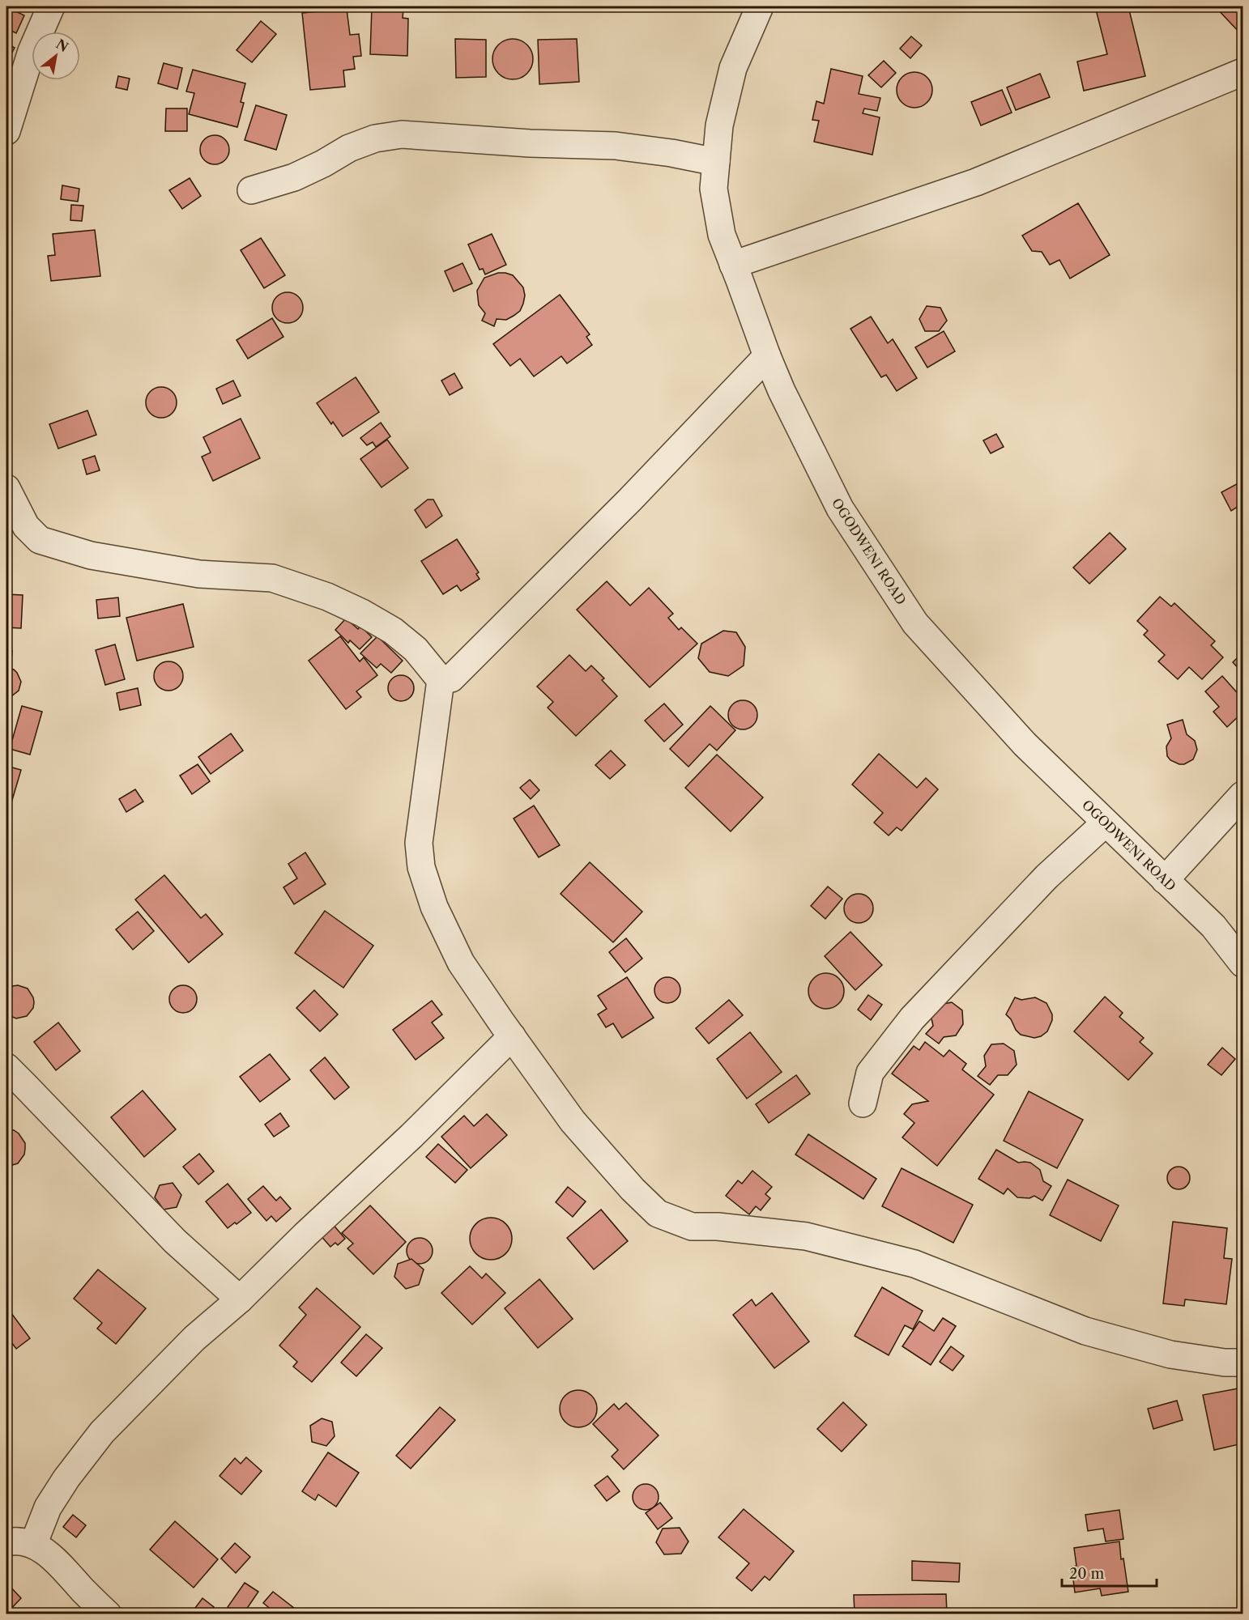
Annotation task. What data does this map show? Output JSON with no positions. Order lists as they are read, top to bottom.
{
  "streets": {
    "street": ["OGODWENI ROAD"]
  },
  "scale_bar": "20 m",
  "north": "top right"
}
